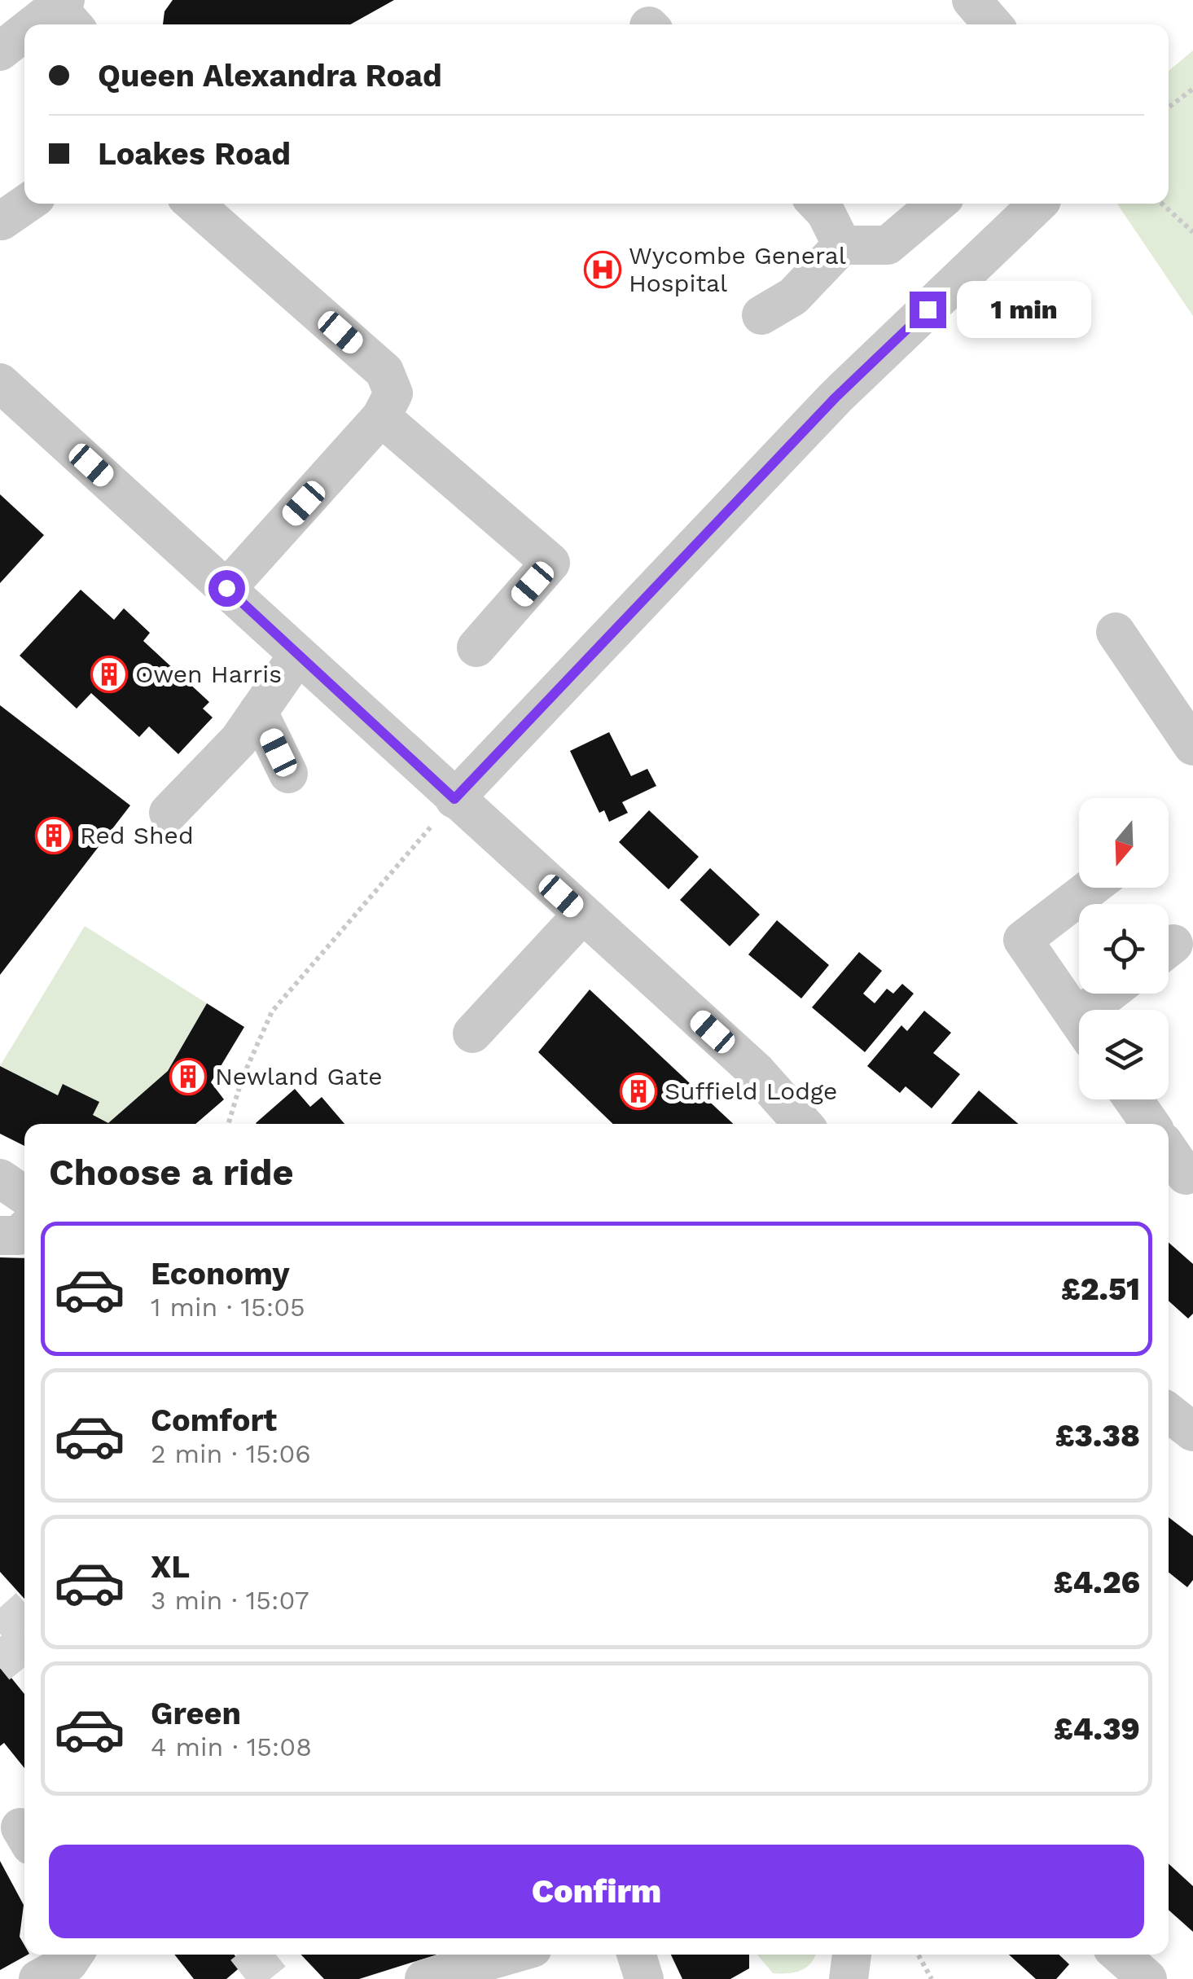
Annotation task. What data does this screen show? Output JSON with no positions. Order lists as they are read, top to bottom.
{
  "places": {
    "hospital": ["Wycombe General Hospital"],
    "building": [
      "Owen Harris",
      "Red Shed",
      "Newland Gate",
      "Suffield Lodge"
    ]
  },
  "north": "bottom",
  "page": {
    "banner": ["Queen Alexandra Road", "Loakes Road"],
    "bubble": "1 min",
    "heading": "Choose a ride",
    "list": [
      {
        "name": "Economy",
        "note": "1 min · 15:05",
        "value": "£2.51"
      },
      {
        "name": "Comfort",
        "note": "2 min · 15:06",
        "value": "£3.38"
      },
      {
        "name": "XL",
        "note": "3 min · 15:07",
        "value": "£4.26"
      },
      {
        "name": "Green",
        "note": "4 min · 15:08",
        "value": "£4.39"
      }
    ],
    "buttons": "Confirm"
  }
}
